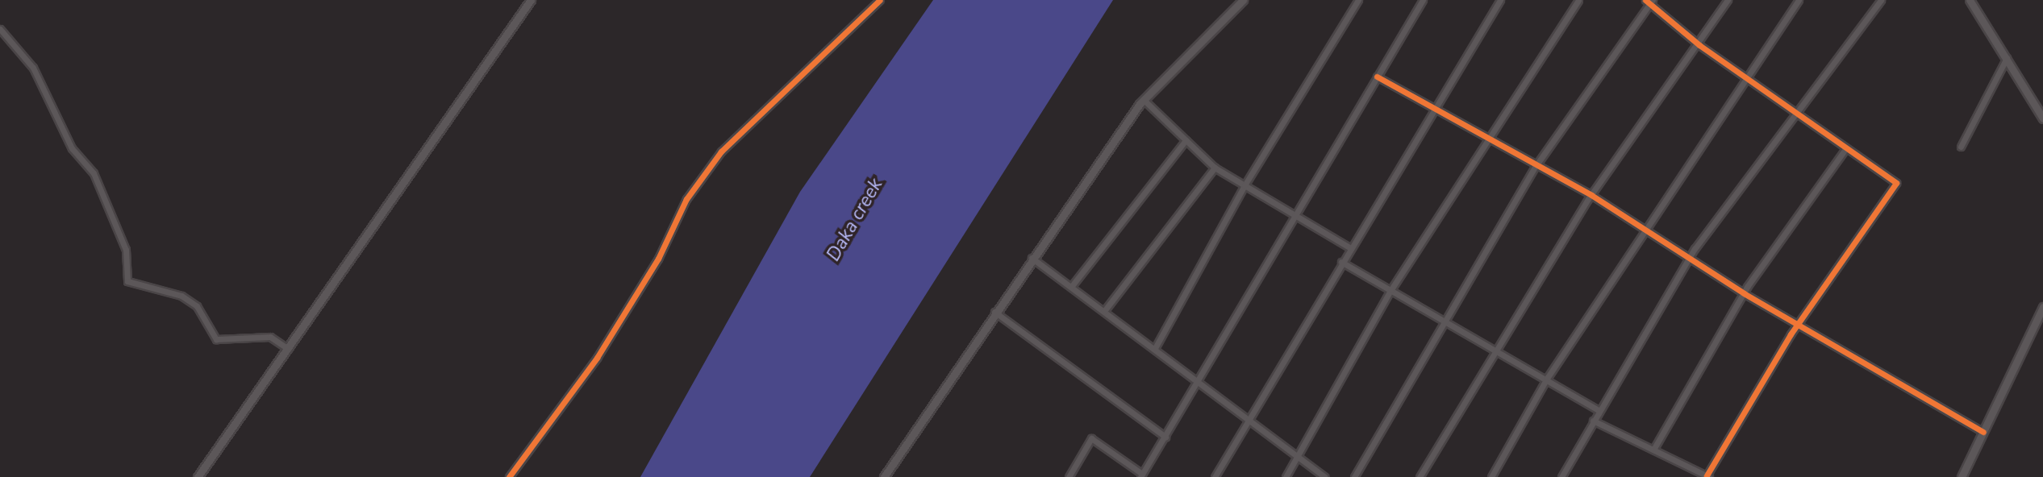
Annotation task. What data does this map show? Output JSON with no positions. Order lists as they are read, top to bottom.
{
  "water": ["Daka creek"]
}
